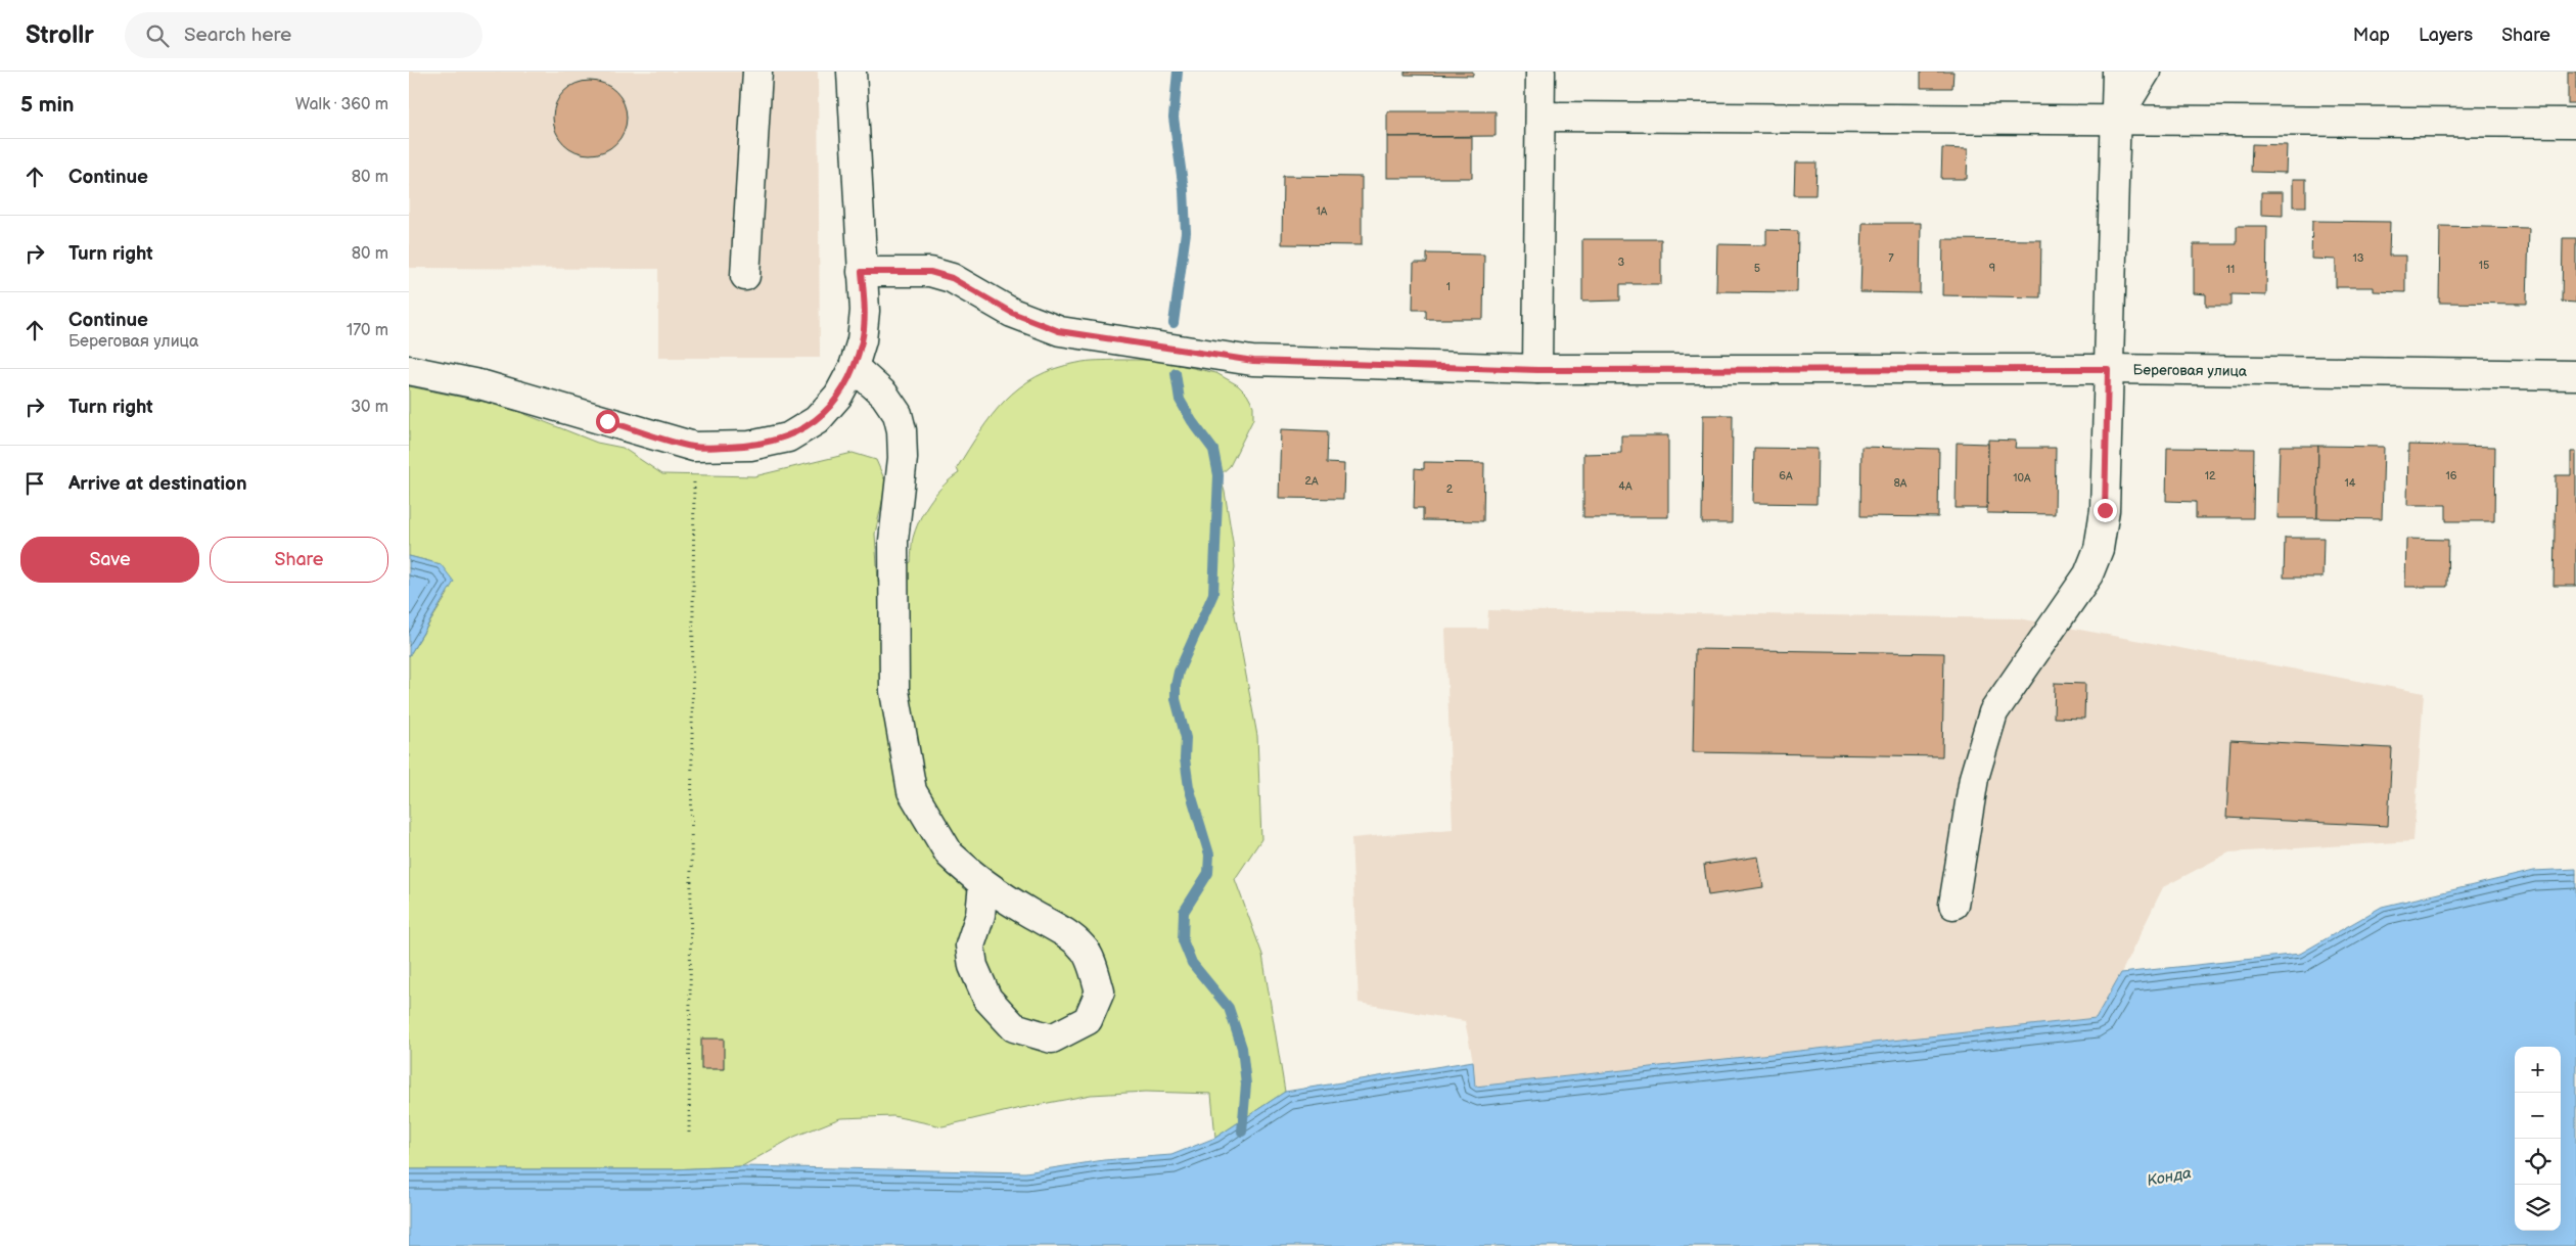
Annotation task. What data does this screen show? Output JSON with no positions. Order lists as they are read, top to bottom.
{
  "streets": {
    "street": ["Береговая улица"]
  },
  "water": ["Конда"],
  "house_numbers": [
    "1А",
    "7",
    "13",
    "3",
    "15",
    "5",
    "9",
    "11",
    "1",
    "6А",
    "12",
    "16",
    "10А",
    "2А",
    "8А",
    "14",
    "4А",
    "2"
  ],
  "page": {
    "header": "Strollr",
    "search": "Search here",
    "nav": ["Map", "Layers", "Share"],
    "heading": ["5 min", "Walk · 360 m"],
    "list": [
      ["Continue", "80 m"],
      ["Turn right", "80 m"],
      ["Continue", "Береговая улица", "170 m"],
      ["Turn right", "30 m"],
      "Arrive at destination"
    ],
    "buttons": ["Save", "Share"],
    "map_buttons": ["+", "−"]
  }
}
